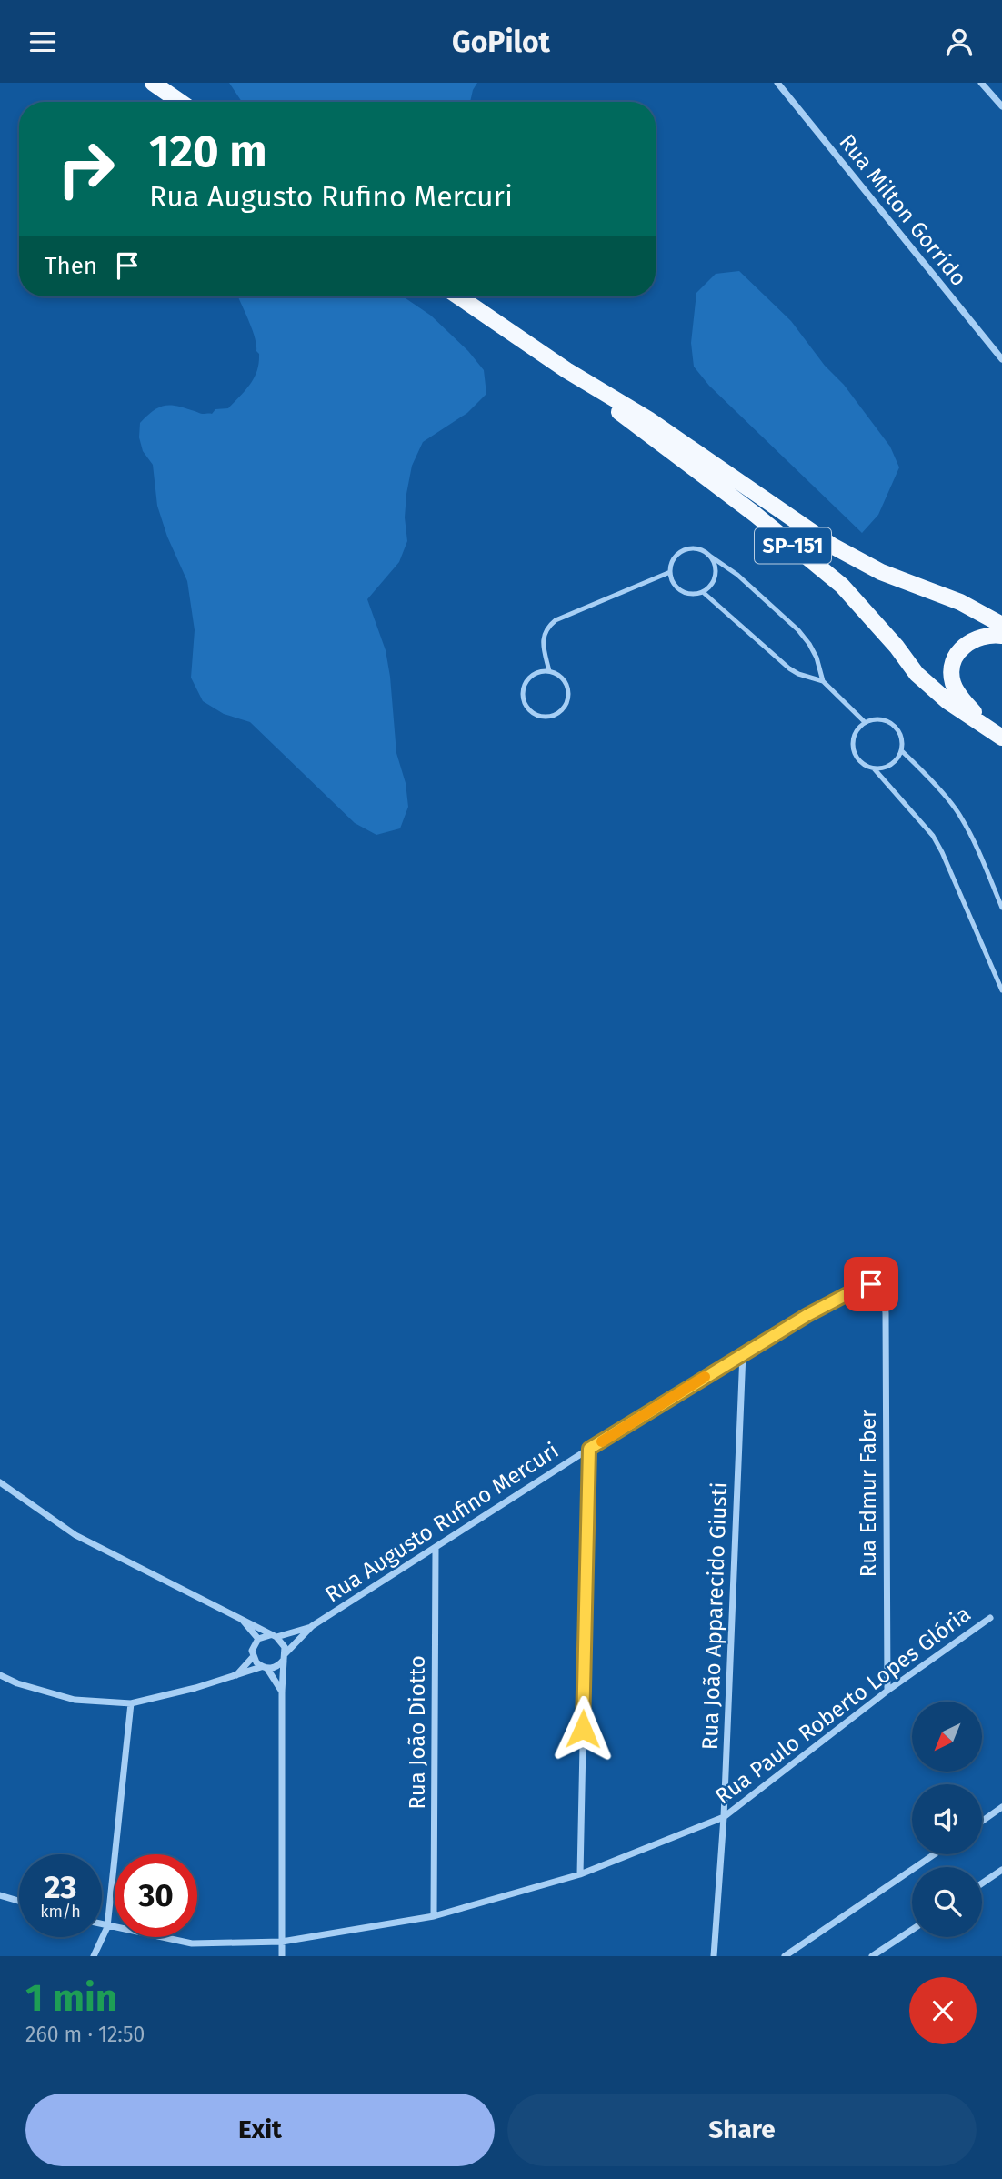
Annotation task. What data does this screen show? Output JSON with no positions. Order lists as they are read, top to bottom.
{
  "streets": {
    "main road": ["SP-151"],
    "street": [
      "Rua Milton Gorrido",
      "Rua Edmur Faber",
      "Rua Augusto Rufino Mercuri",
      "Rua João Apparecido Giusti",
      "Rua Paulo Roberto Lopes Glória",
      "Rua João Diotto"
    ]
  },
  "crossings": [
    ["Rua Edmur Faber", "Rua Augusto Rufino Mercuri"],
    ["Rua Edmur Faber", "Rua Paulo Roberto Lopes Glória"],
    ["Rua Augusto Rufino Mercuri", "Rua João Apparecido Giusti"],
    ["Rua Augusto Rufino Mercuri", "Rua João Diotto"],
    ["Rua João Apparecido Giusti", "Rua Paulo Roberto Lopes Glória"],
    ["Rua Paulo Roberto Lopes Glória", "Rua João Diotto"]
  ],
  "north": "bottom left",
  "page": {
    "header": "GoPilot",
    "turn": ["120 m", "Rua Augusto Rufino Mercuri"],
    "then": "Then",
    "speed": "23 km/h",
    "limit": "30",
    "heading": ["1 min", "260 m · 12:50"],
    "buttons": ["Exit", "Share"]
  }
}
